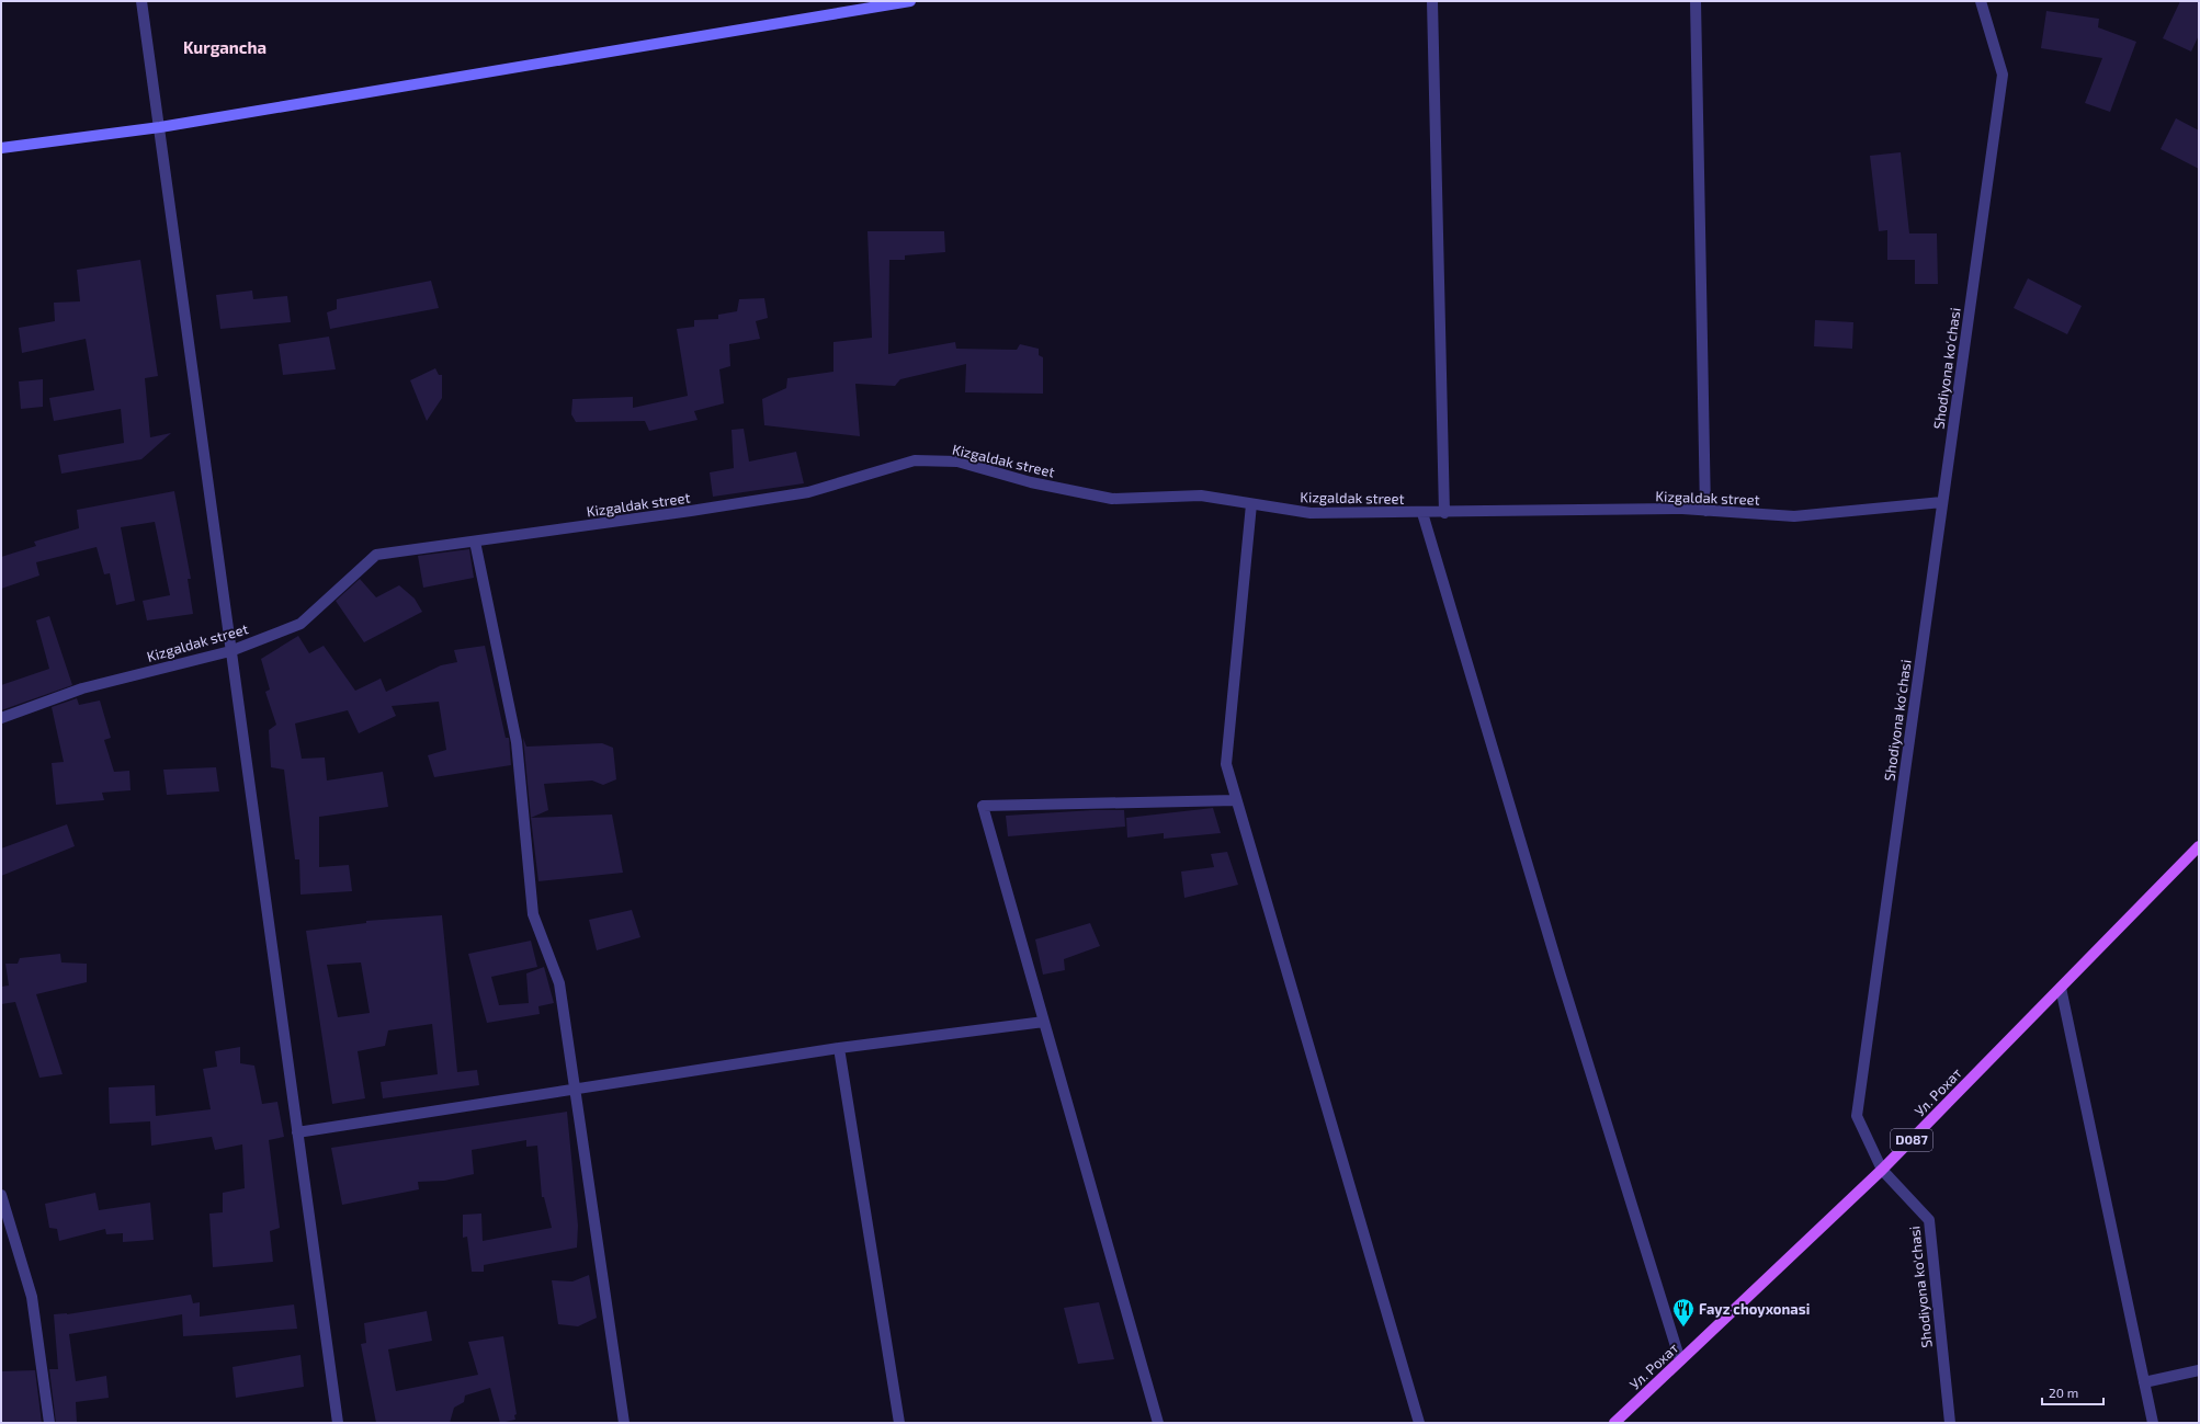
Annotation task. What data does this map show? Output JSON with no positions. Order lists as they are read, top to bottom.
{
  "streets": {
    "main road": ["Ул. Рохат", "D087"],
    "street": ["Shodiyona ko'chasi", "Kizgaldak street"]
  },
  "crossings": [
    ["Shodiyona ko'chasi", "Kizgaldak street"],
    ["Shodiyona ko'chasi", "Ул. Рохат"]
  ],
  "districts": ["Kurgancha"],
  "places": {
    "restaurant": ["Fayz choyxonasi"]
  },
  "scale_bar": "20 m"
}
